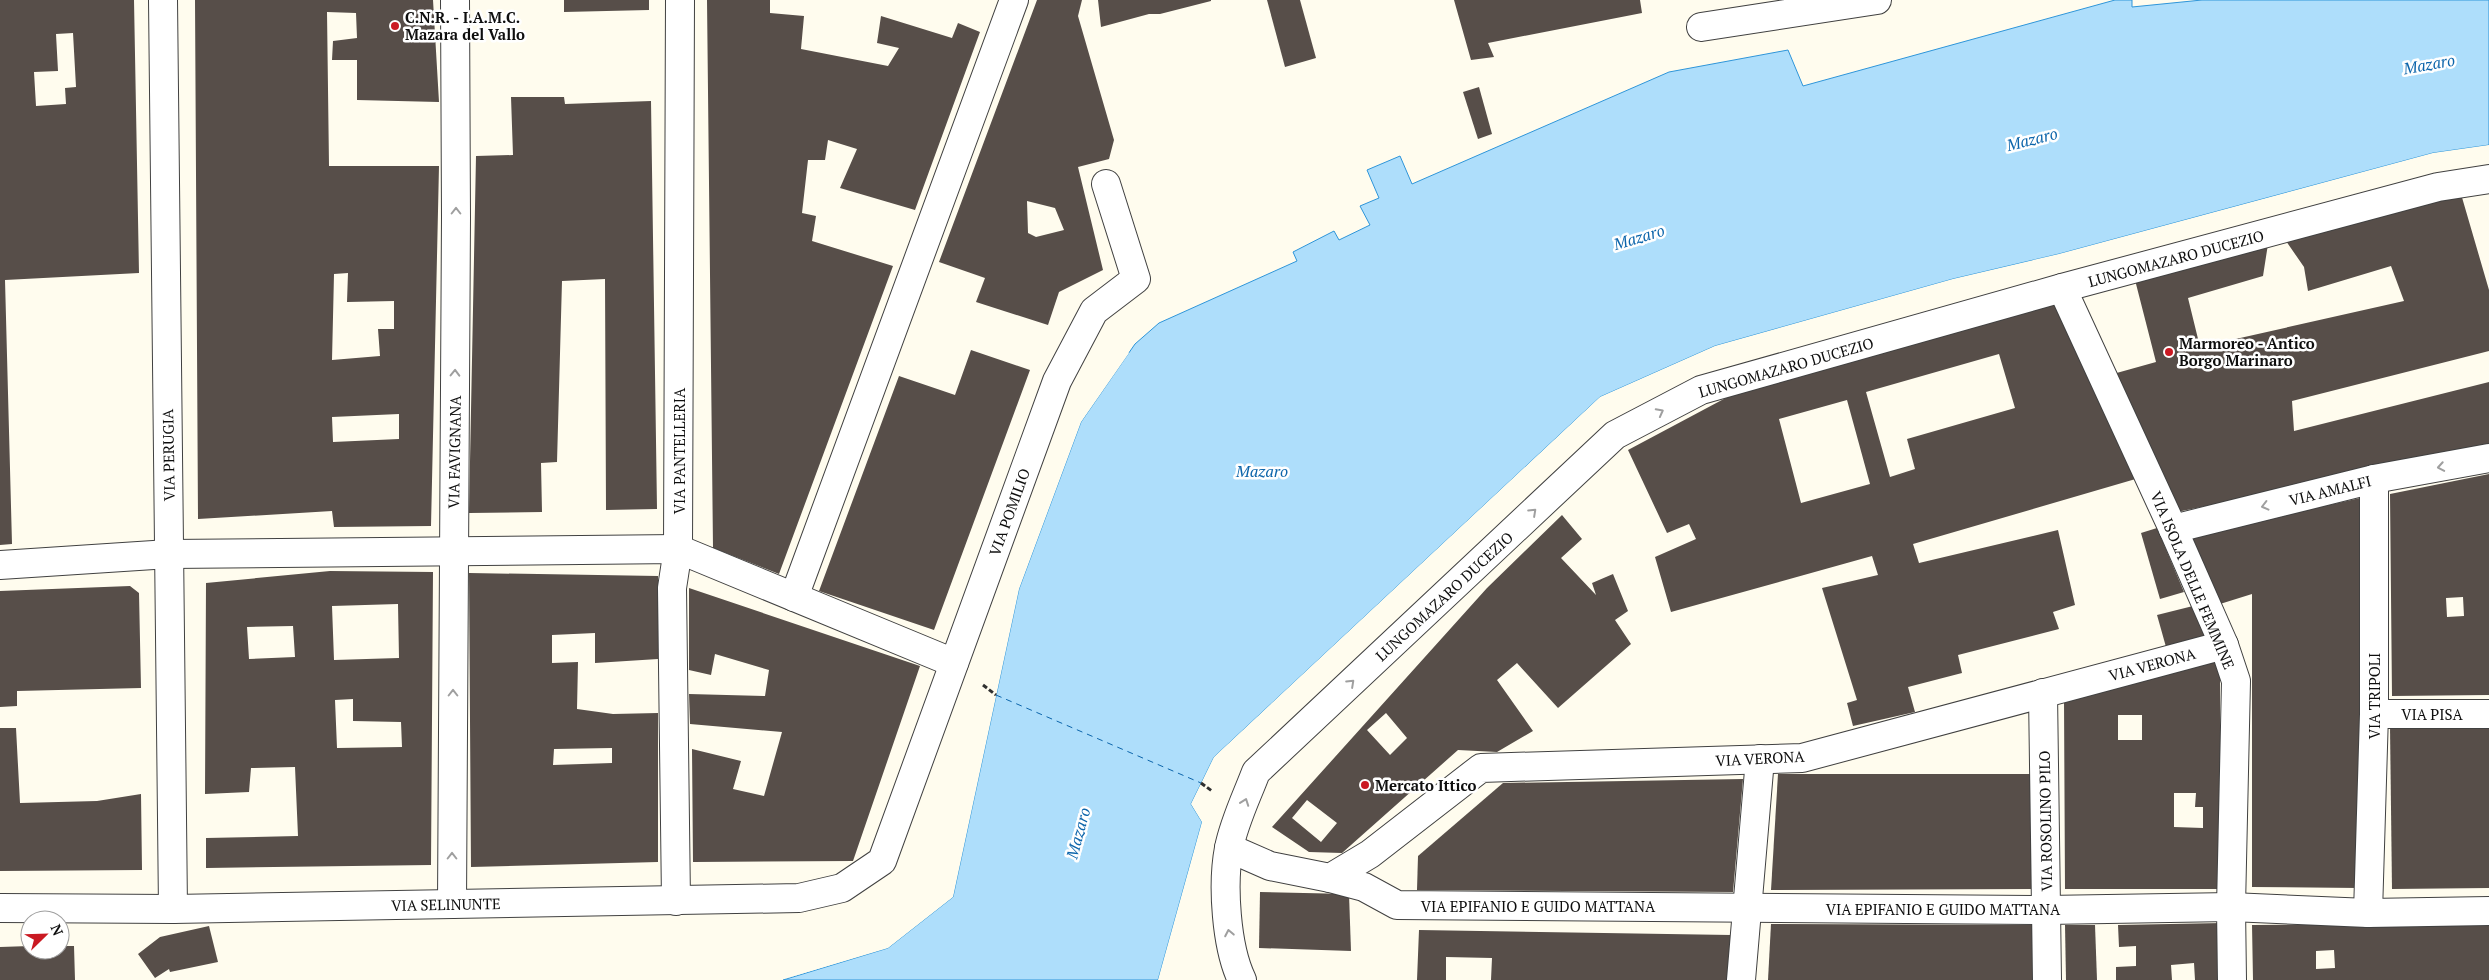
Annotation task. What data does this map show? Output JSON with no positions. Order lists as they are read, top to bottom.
{
  "streets": {
    "street": [
      "LUNGOMAZARO DUCEZIO",
      "VIA PANTELLERIA",
      "VIA FAVIGNANA",
      "VIA PERUGIA",
      "VIA AMALFI",
      "VIA POMILIO",
      "VIA ISOLA DELLE FEMMINE",
      "VIA VERONA",
      "VIA TRIPOLI",
      "VIA PISA",
      "VIA ROSOLINO PILO",
      "VIA SELINUNTE",
      "VIA EPIFANIO E GUIDO MATTANA"
    ]
  },
  "crossings": [
    ["LUNGOMAZARO DUCEZIO", "VIA ISOLA DELLE FEMMINE"],
    ["VIA PANTELLERIA", "VIA SELINUNTE"],
    ["VIA FAVIGNANA", "VIA SELINUNTE"],
    ["VIA PERUGIA", "VIA SELINUNTE"],
    ["VIA AMALFI", "VIA ISOLA DELLE FEMMINE"],
    ["VIA AMALFI", "VIA TRIPOLI"],
    ["VIA POMILIO", "VIA SELINUNTE"],
    ["VIA ISOLA DELLE FEMMINE", "VIA VERONA"],
    ["VIA ISOLA DELLE FEMMINE", "VIA EPIFANIO E GUIDO MATTANA"],
    ["VIA VERONA", "VIA ROSOLINO PILO"],
    ["VIA VERONA", "VIA EPIFANIO E GUIDO MATTANA"],
    ["VIA TRIPOLI", "VIA PISA"],
    ["VIA TRIPOLI", "VIA EPIFANIO E GUIDO MATTANA"],
    ["VIA ROSOLINO PILO", "VIA EPIFANIO E GUIDO MATTANA"]
  ],
  "one_way": ["LUNGOMAZARO DUCEZIO", "VIA FAVIGNANA", "VIA AMALFI"],
  "water": ["Mazaro"],
  "places": ["C.N.R. - I.A.M.C. Mazara del Vallo", "Marmoreo - Antico Borgo Marinaro", "Mercato Ittico"],
  "north": "top right"
}
